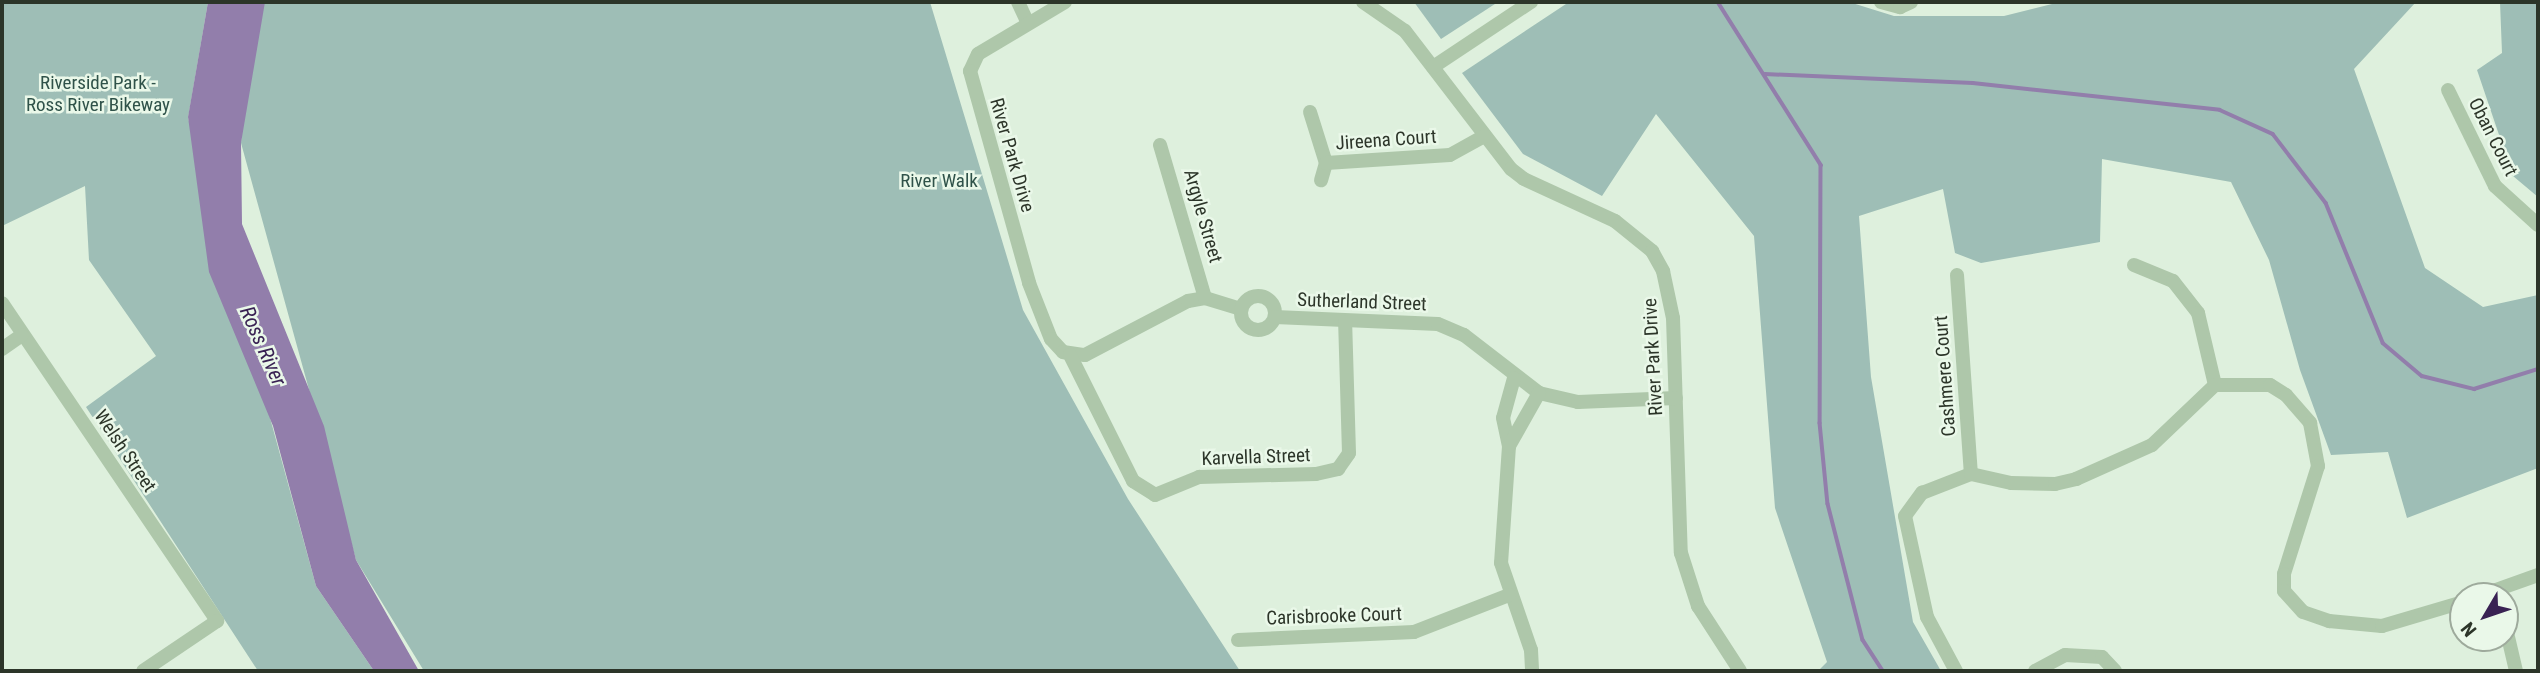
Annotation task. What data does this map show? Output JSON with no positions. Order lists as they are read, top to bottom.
{
  "streets": {
    "street": [
      "Oban Court",
      "Jireena Court",
      "River Park Drive",
      "Argyle Street",
      "Sutherland Street",
      "Cashmere Court",
      "Welsh Street",
      "Karvella Street",
      "Carisbrooke Court"
    ]
  },
  "crossings": [
    ["Jireena Court", "River Park Drive"],
    ["River Park Drive", "Sutherland Street"],
    ["River Park Drive", "Karvella Street"],
    ["Sutherland Street", "Karvella Street"]
  ],
  "water": ["Ross River"],
  "parks": ["Riverside Park - Ross River Bikeway", "River Walk"],
  "north": "bottom left"
}
